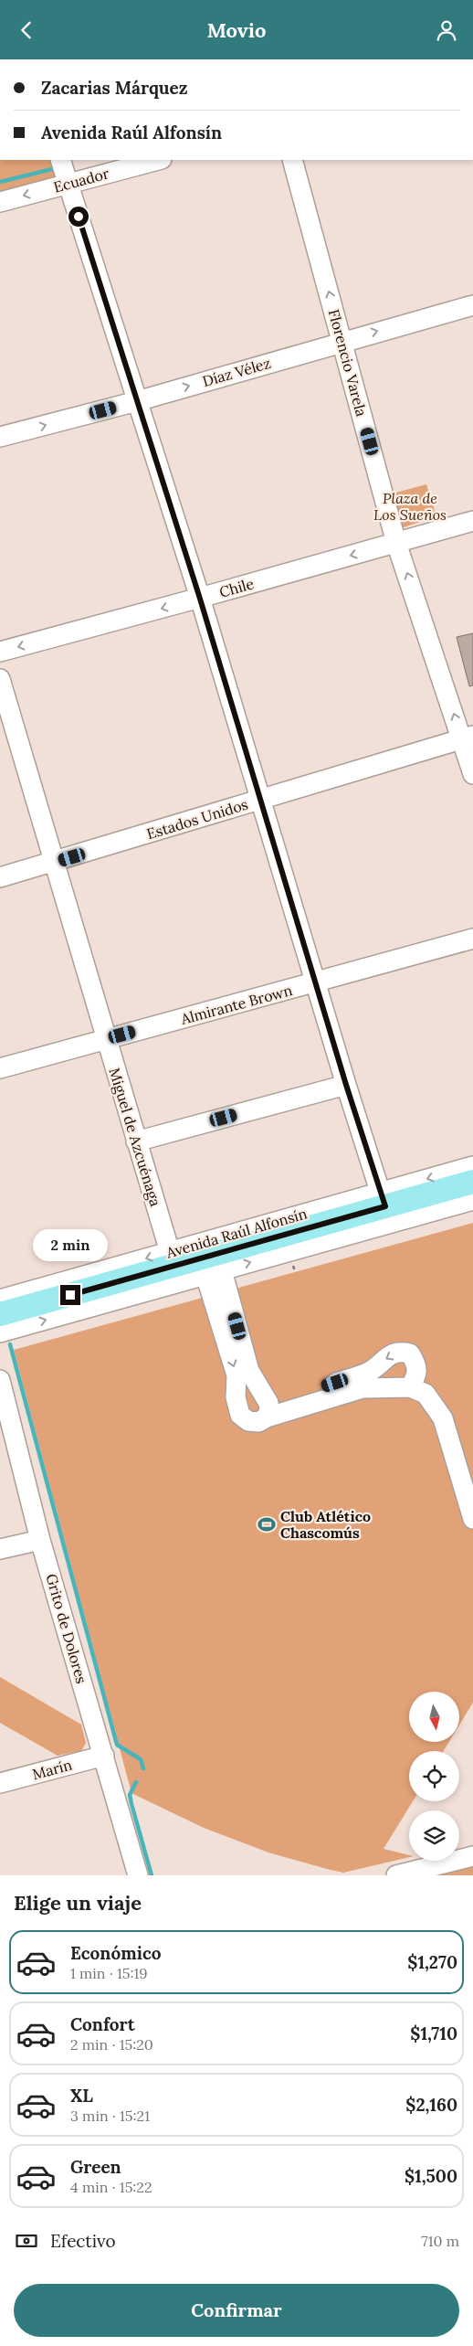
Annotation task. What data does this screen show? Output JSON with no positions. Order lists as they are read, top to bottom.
{
  "streets": {
    "main road": ["Avenida Raúl Alfonsín"],
    "street": [
      "Ecuador",
      "Florencio Varela",
      "Díaz Vélez",
      "Chile",
      "Estados Unidos",
      "Almirante Brown",
      "Miguel de Azcuénaga",
      "Grito de Dolores",
      "Marín"
    ]
  },
  "crossings": [
    ["Florencio Varela", "Díaz Vélez"],
    ["Florencio Varela", "Chile"],
    ["Florencio Varela", "Estados Unidos"],
    ["Estados Unidos", "Miguel de Azcuénaga"],
    ["Almirante Brown", "Miguel de Azcuénaga"],
    ["Miguel de Azcuénaga", "Avenida Raúl Alfonsín"],
    ["Grito de Dolores", "Marín"]
  ],
  "one_way": [
    "Ecuador",
    "Florencio Varela",
    "Díaz Vélez",
    "Chile"
  ],
  "parks": ["Plaza de Los Sueños"],
  "places": {
    "sports": ["Club Atlético Chascomús"]
  },
  "north": "bottom",
  "page": {
    "header": "Movio",
    "banner": ["Zacarias Márquez", "Avenida Raúl Alfonsín"],
    "bubble": "2 min",
    "heading": "Elige un viaje",
    "list": [
      {
        "name": "Económico",
        "note": "1 min · 15:19",
        "value": "$1,270"
      },
      {
        "name": "Confort",
        "note": "2 min · 15:20",
        "value": "$1,710"
      },
      {
        "name": "XL",
        "note": "3 min · 15:21",
        "value": "$2,160"
      },
      {
        "name": "Green",
        "note": "4 min · 15:22",
        "value": "$1,500"
      }
    ],
    "pay": ["Efectivo", "710 m"],
    "buttons": "Confirmar"
  }
}
